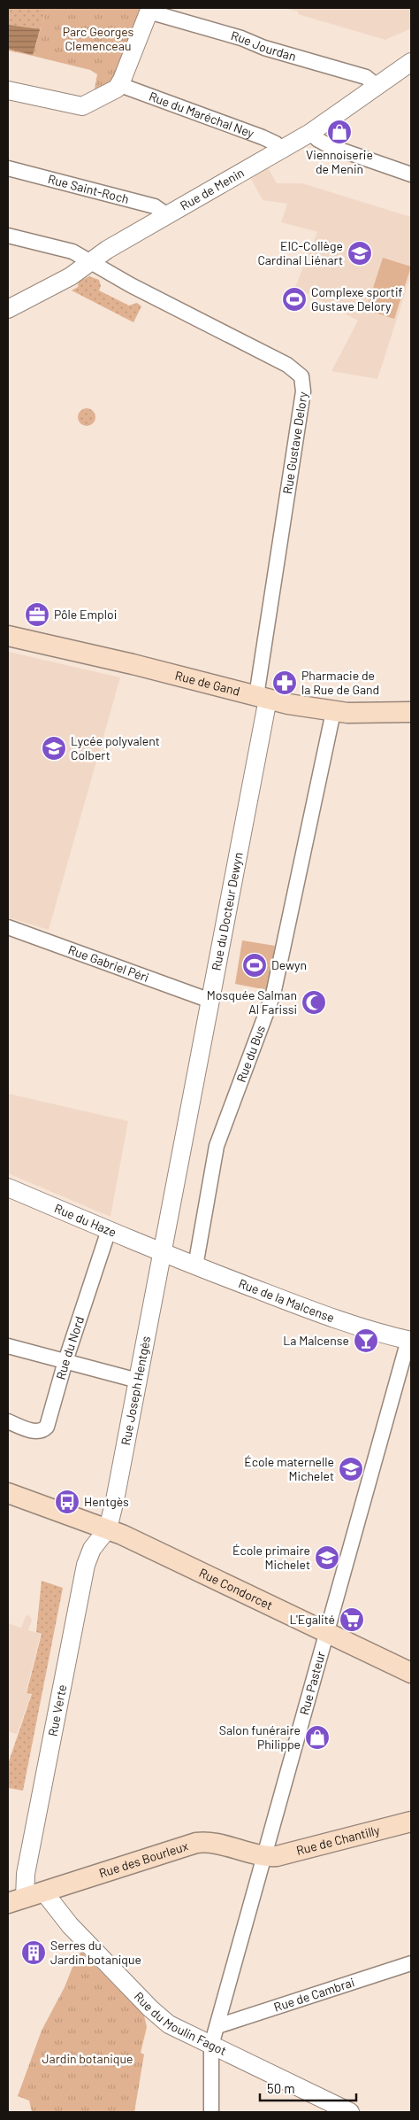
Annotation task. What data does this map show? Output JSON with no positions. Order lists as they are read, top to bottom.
{
  "streets": {
    "main road": [
      "Rue de Gand",
      "Rue Condorcet",
      "Rue de Chantilly",
      "Rue des Bourleux"
    ],
    "street": [
      "Rue Jourdan",
      "Rue du Maréchal Ney",
      "Rue de Menin",
      "Rue Saint-Roch",
      "Rue Gustave Delory",
      "Rue du Docteur Dewyn",
      "Rue Gabriel Péri",
      "Rue du Bus",
      "Rue du Haze",
      "Rue de la Malcense",
      "Rue du Nord",
      "Rue Joseph Hentgès",
      "Rue Pasteur",
      "Rue Verte",
      "Rue de Cambrai",
      "Rue du Moulin Fagot"
    ]
  },
  "crossings": [
    ["Rue Jourdan", "Rue de Menin"],
    ["Rue du Maréchal Ney", "Rue de Menin"],
    ["Rue de Menin", "Rue Saint-Roch"],
    ["Rue de Menin", "Rue Gustave Delory"],
    ["Rue Gustave Delory", "Rue de Gand"],
    ["Rue Gustave Delory", "Rue du Docteur Dewyn"],
    ["Rue de Gand", "Rue du Docteur Dewyn"],
    ["Rue de Gand", "Rue du Bus"],
    ["Rue du Docteur Dewyn", "Rue Gabriel Péri"],
    ["Rue du Docteur Dewyn", "Rue du Haze"],
    ["Rue du Docteur Dewyn", "Rue de la Malcense"],
    ["Rue du Docteur Dewyn", "Rue Joseph Hentgès"],
    ["Rue du Bus", "Rue de la Malcense"],
    ["Rue du Haze", "Rue de la Malcense"],
    ["Rue du Haze", "Rue du Nord"],
    ["Rue du Haze", "Rue Joseph Hentgès"],
    ["Rue de la Malcense", "Rue Joseph Hentgès"],
    ["Rue de la Malcense", "Rue Pasteur"],
    ["Rue Joseph Hentgès", "Rue Condorcet"],
    ["Rue Joseph Hentgès", "Rue Verte"],
    ["Rue Condorcet", "Rue Pasteur"],
    ["Rue Condorcet", "Rue Verte"],
    ["Rue Pasteur", "Rue de Chantilly"],
    ["Rue Pasteur", "Rue des Bourleux"],
    ["Rue Pasteur", "Rue de Cambrai"],
    ["Rue Pasteur", "Rue du Moulin Fagot"],
    ["Rue Verte", "Rue des Bourleux"],
    ["Rue de Chantilly", "Rue des Bourleux"],
    ["Rue des Bourleux", "Rue du Moulin Fagot"]
  ],
  "parks": ["Parc Georges Clemenceau", "Jardin botanique"],
  "places": {
    "shop": ["Viennoiserie de Menin", "Salon funéraire Philippe"],
    "school or university": [
      "EIC-Collège Cardinal Liénart",
      "Lycée polyvalent Colbert",
      "École maternelle Michelet",
      "École primaire Michelet"
    ],
    "sports": ["Complexe sportif Gustave Delory", "Dewyn"],
    "office": ["Pôle Emploi"],
    "pharmacy": ["Pharmacie de la Rue de Gand"],
    "mosque": ["Mosquée Salman Al Farissi"],
    "bar": ["La Malcense"],
    "bus stop": ["Hentgès"],
    "supermarket": ["L'Egalité"],
    "building": ["Serres du Jardin botanique"]
  },
  "scale_bar": "50 m"
}
